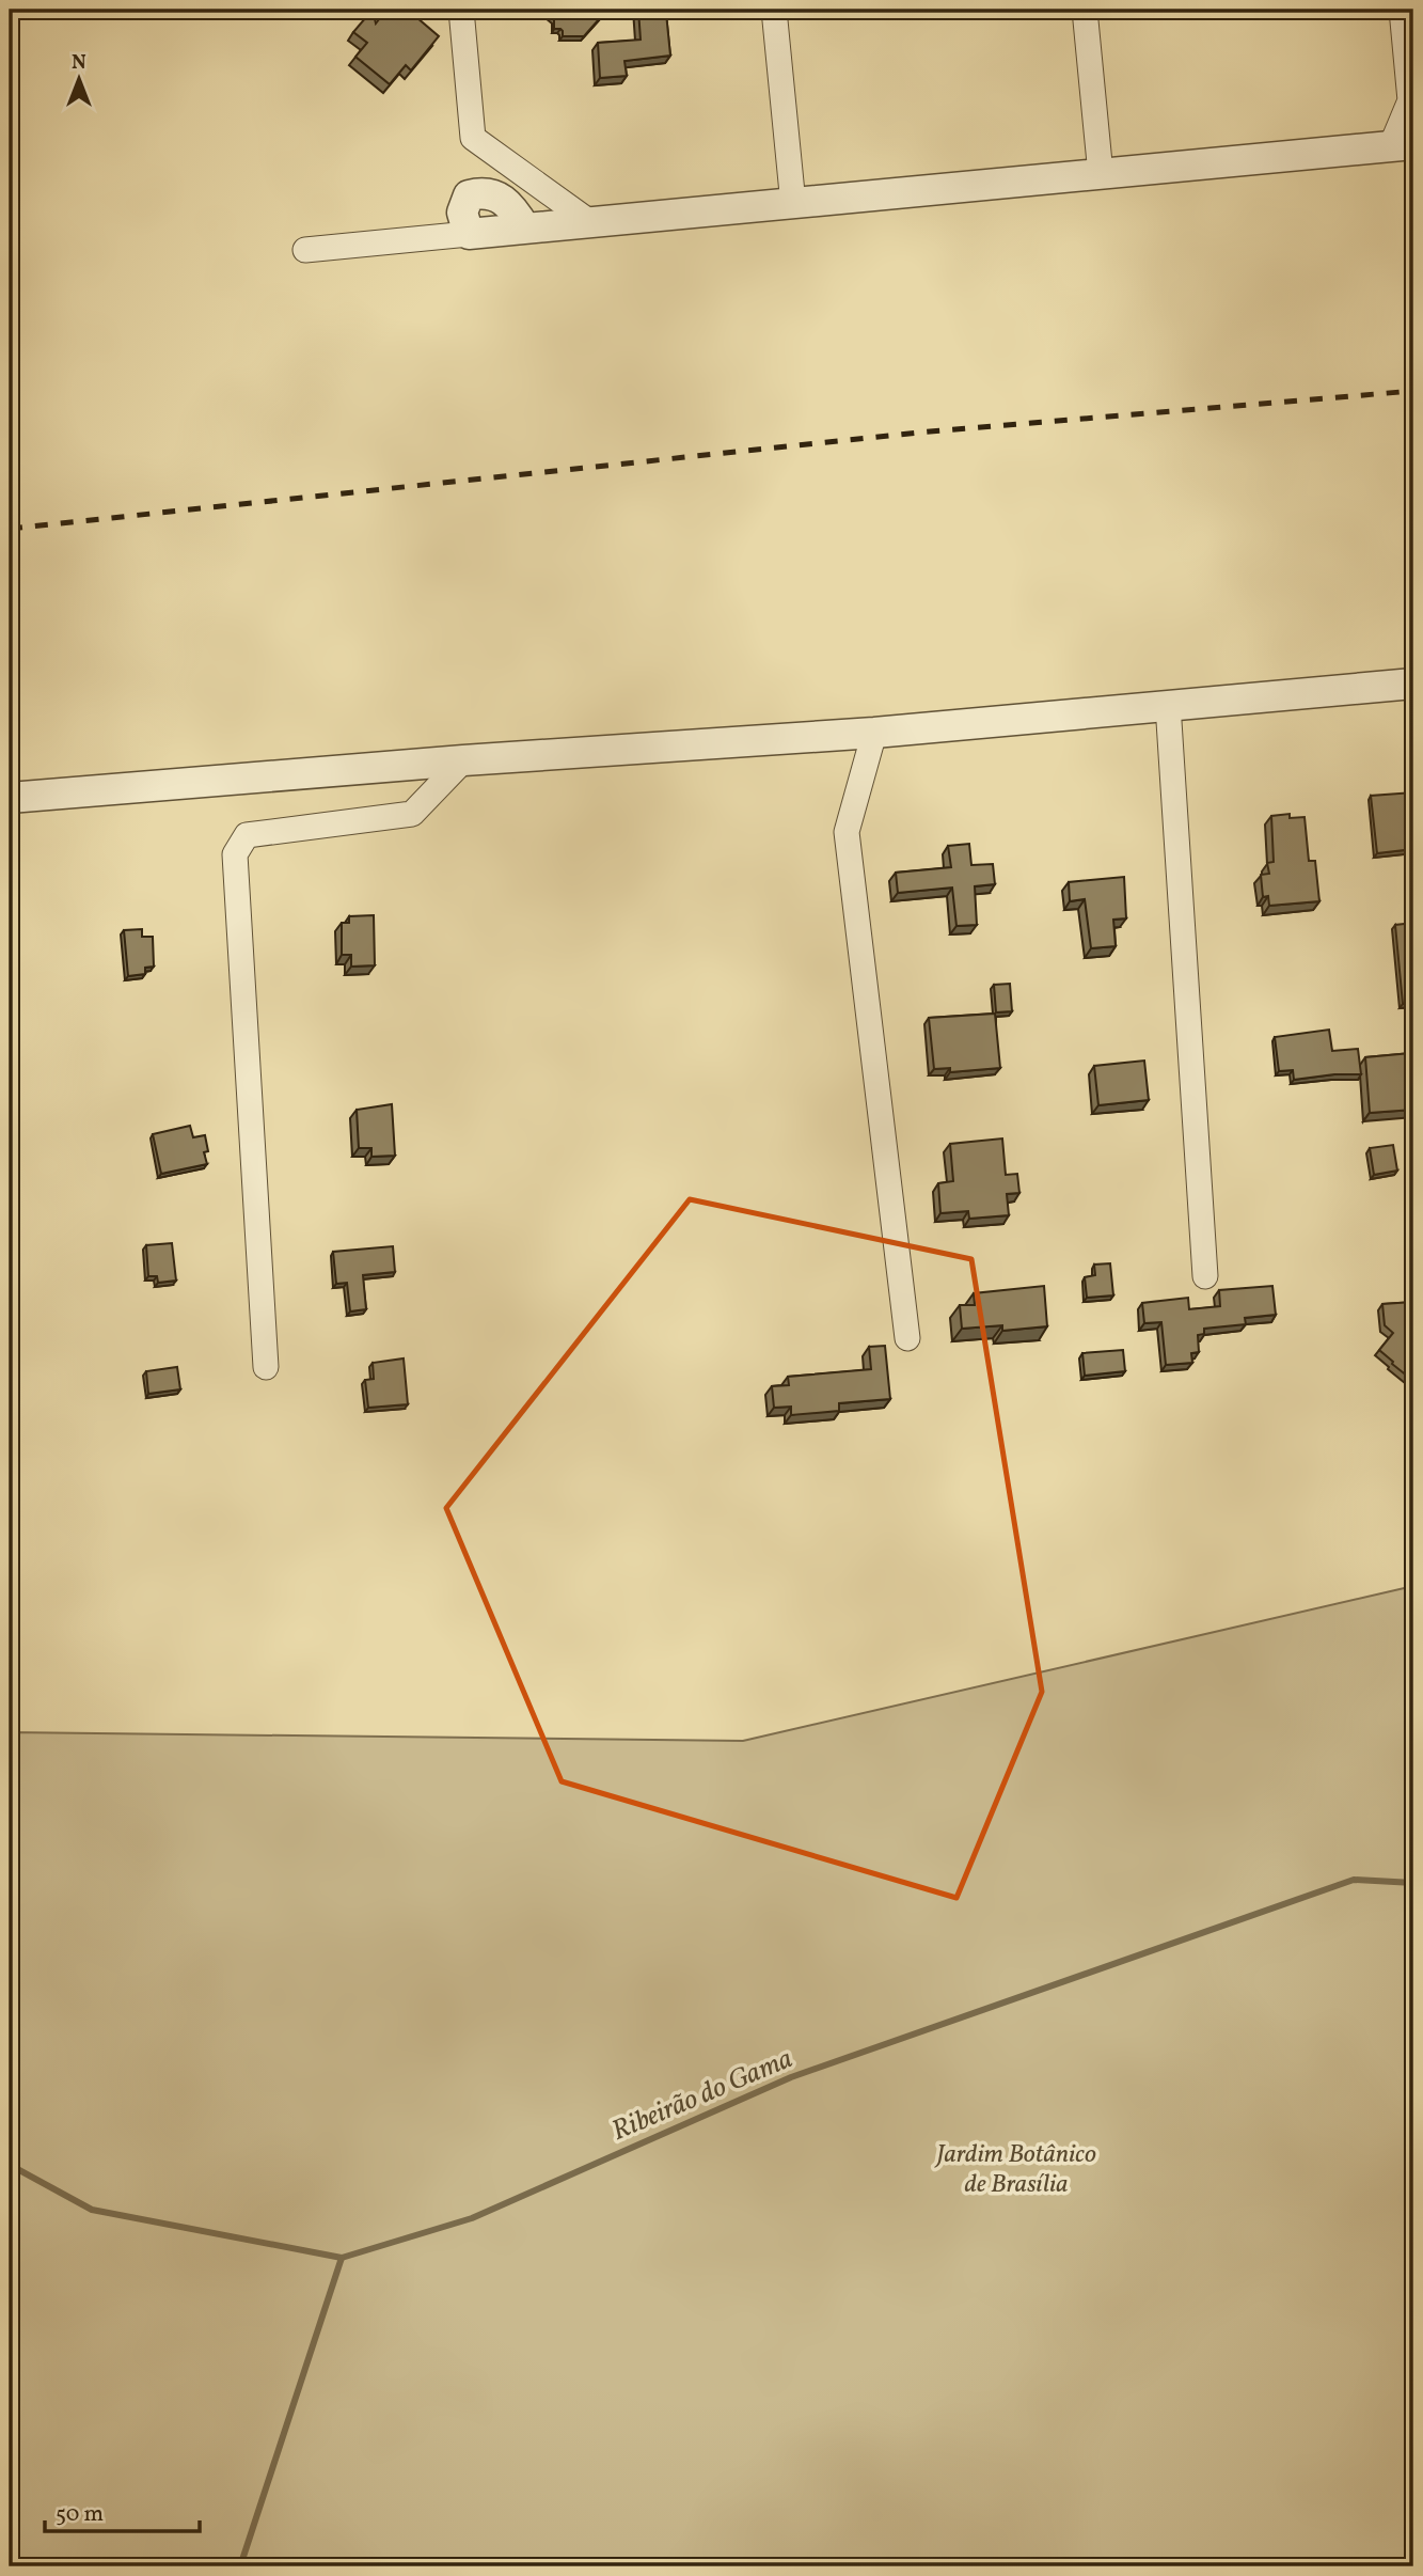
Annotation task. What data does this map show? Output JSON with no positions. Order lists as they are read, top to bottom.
{
  "water": ["Ribeirão do Gama"],
  "parks": ["Jardim Botânico de Brasília"],
  "scale_bar": "50 m",
  "north": "top"
}
